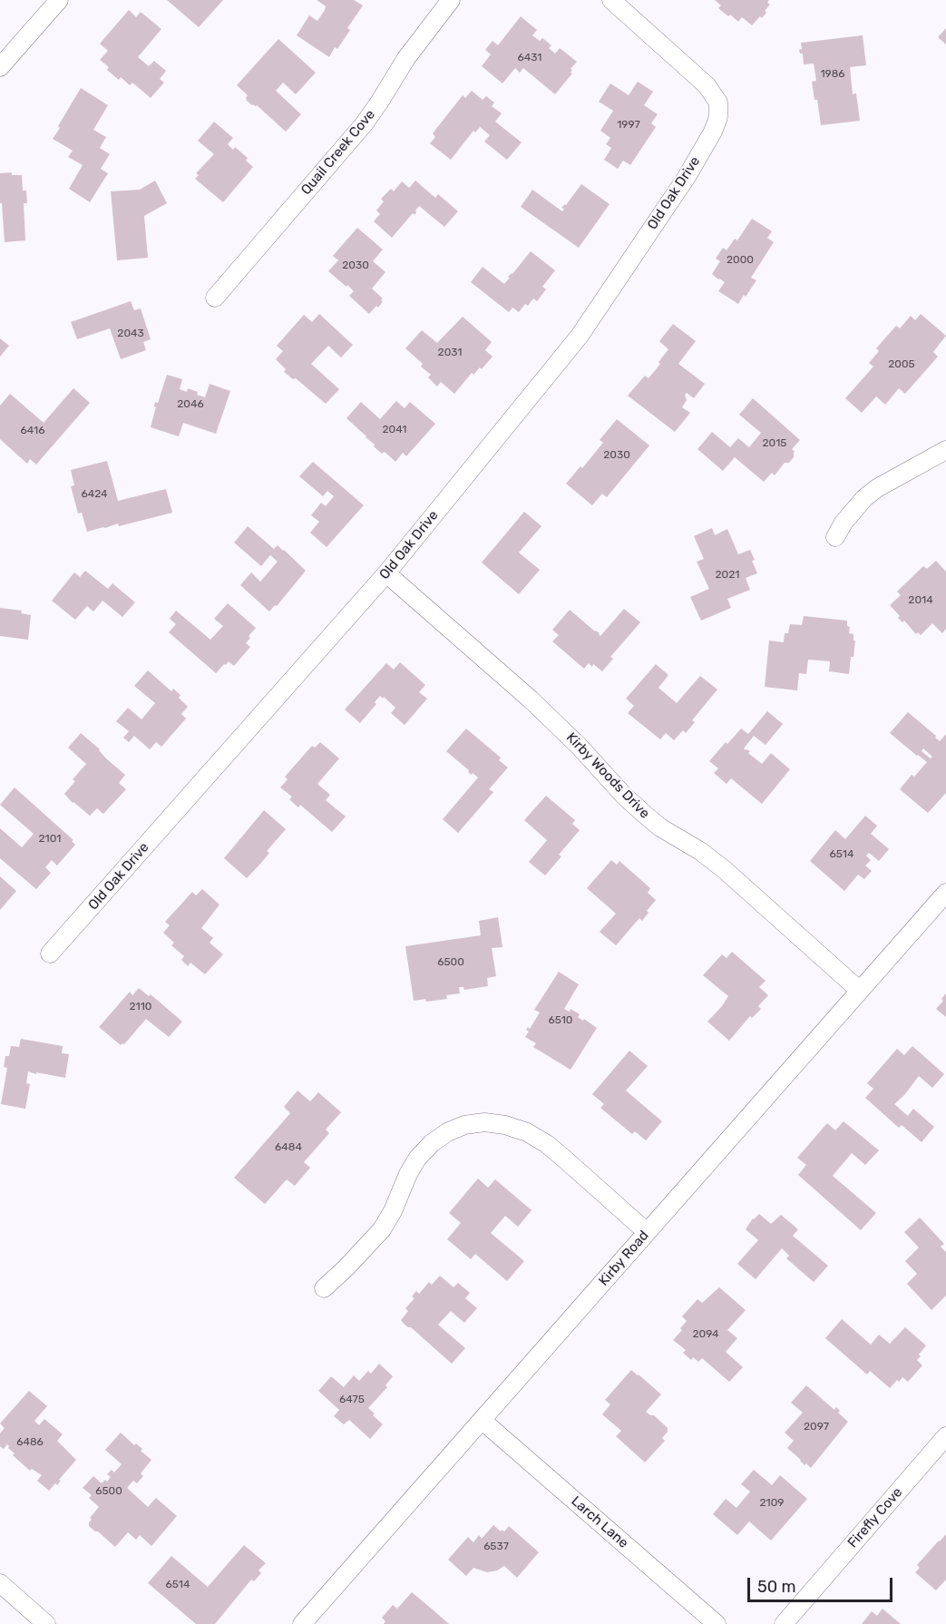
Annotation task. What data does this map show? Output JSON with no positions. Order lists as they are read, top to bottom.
{
  "streets": {
    "street": [
      "Quail Creek Cove",
      "Old Oak Drive",
      "Kirby Woods Drive",
      "Kirby Road",
      "Firefly Cove",
      "Larch Lane"
    ]
  },
  "crossings": [
    ["Old Oak Drive", "Kirby Woods Drive"],
    ["Kirby Woods Drive", "Kirby Road"],
    ["Kirby Road", "Larch Lane"]
  ],
  "house_numbers": [
    "6431",
    "1986",
    "1997",
    "2000",
    "2030",
    "2043",
    "2031",
    "2005",
    "2046",
    "2041",
    "6416",
    "2015",
    "2030",
    "6424",
    "2021",
    "2014",
    "2101",
    "6514",
    "6500",
    "2110",
    "6510",
    "6484",
    "2094",
    "6475",
    "2097",
    "6486",
    "6500",
    "2109",
    "6537",
    "6514"
  ],
  "scale_bar": "50 m"
}
